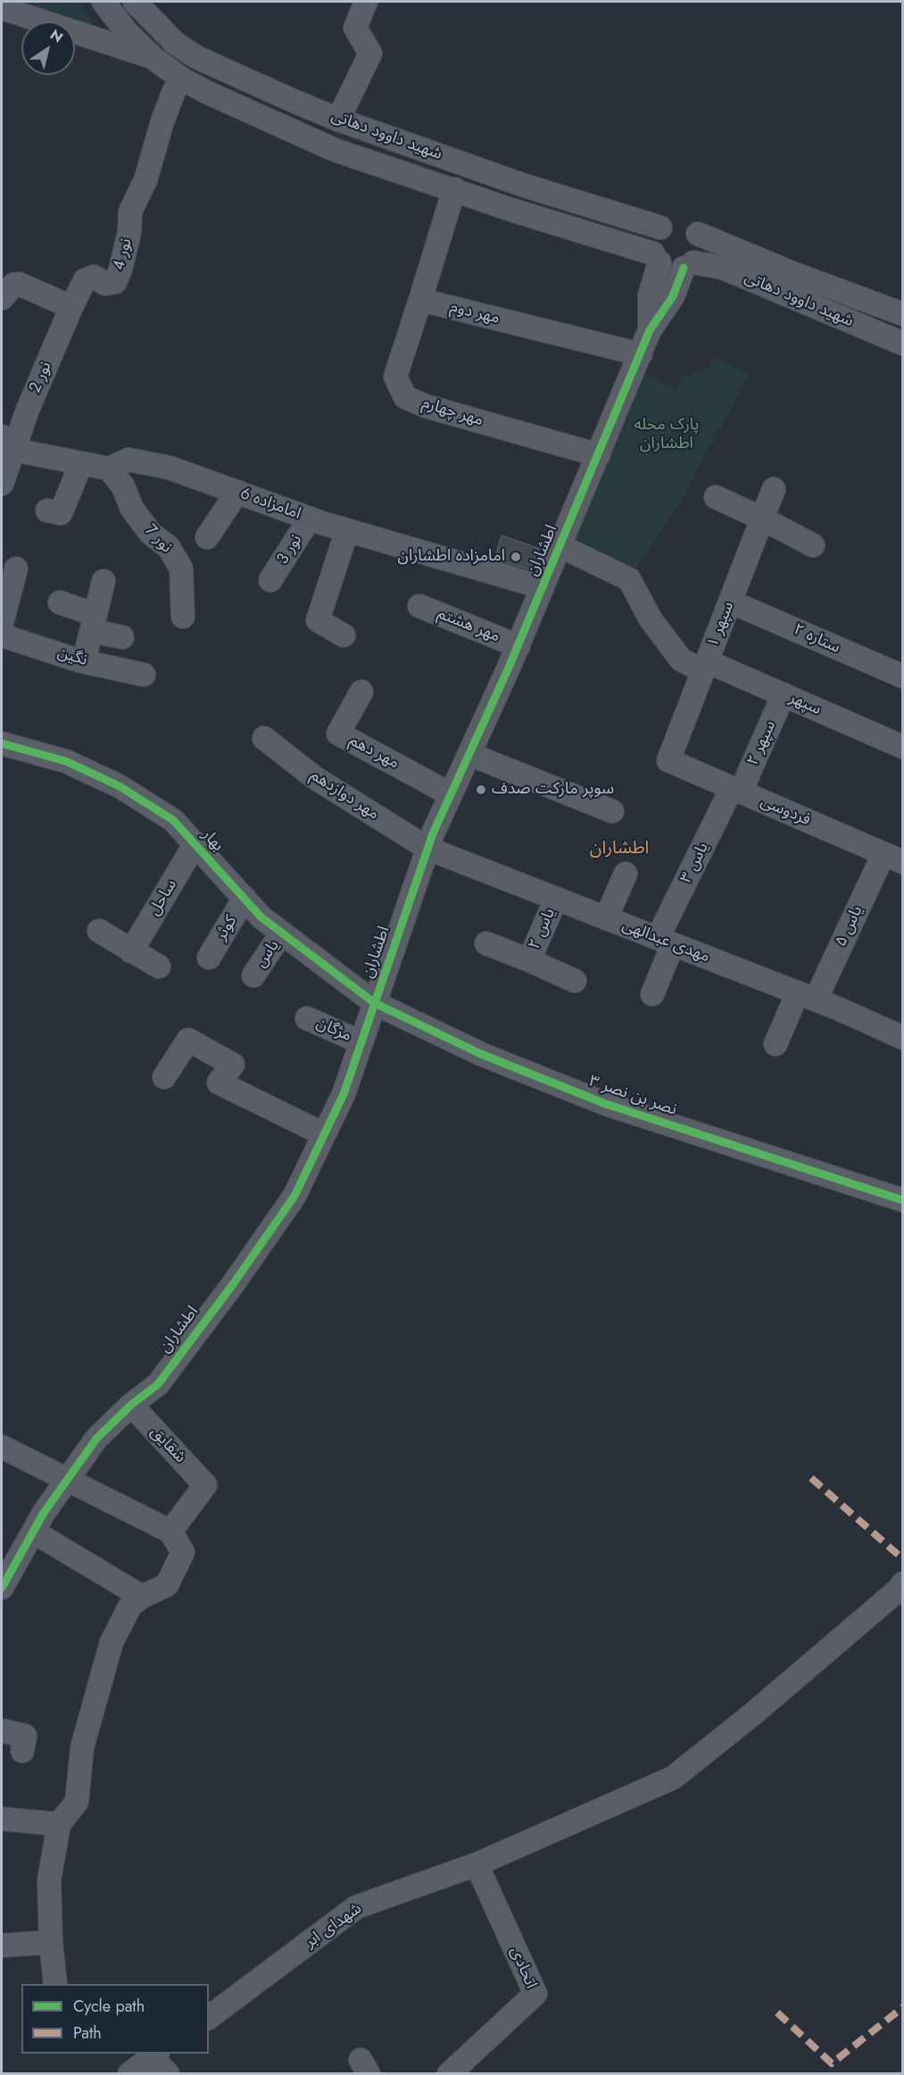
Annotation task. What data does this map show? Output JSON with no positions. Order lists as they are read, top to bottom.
{
  "streets": {
    "street": [
      "شهید داوود دهاتی",
      "نور 4",
      "مهر دوم",
      "نور 2",
      "مهر چهارم",
      "امامزاده 6",
      "نور 7",
      "نور 3",
      "اطشاران",
      "سپهر ۱",
      "مهر هشتم",
      "ستاره ۲",
      "نگین",
      "سپهر",
      "سپهر ۲",
      "مهر دهم",
      "مهر دوازدهم",
      "فردوسی",
      "بهار",
      "یاس ۳",
      "ساحل",
      "یاس ۵",
      "کوثر",
      "یاس ۲",
      "مهدی عبدالهی",
      "یاس",
      "مژگان",
      "نصر بن نصر ۳",
      "شقایق",
      "شهدای ابر",
      "اتحادی"
    ]
  },
  "crossings": [
    ["شهید داوود دهاتی", "اطشاران"],
    ["نور 4", "نور 2"],
    ["مهر دوم", "مهر چهارم"],
    ["مهر دوم", "اطشاران"],
    ["نور 2", "امامزاده 6"],
    ["مهر چهارم", "اطشاران"],
    ["امامزاده 6", "نور 7"],
    ["امامزاده 6", "نور 3"],
    ["امامزاده 6", "اطشاران"],
    ["اطشاران", "مهر هشتم"],
    ["اطشاران", "سپهر"],
    ["اطشاران", "مهر دهم"],
    ["اطشاران", "مهر دوازدهم"],
    ["اطشاران", "بهار"],
    ["اطشاران", "مهدی عبدالهی"],
    ["اطشاران", "مژگان"],
    ["اطشاران", "نصر بن نصر ۳"],
    ["اطشاران", "شقایق"],
    ["سپهر ۱", "ستاره ۲"],
    ["سپهر ۱", "سپهر"],
    ["سپهر ۱", "فردوسی"],
    ["سپهر", "سپهر ۲"],
    ["سپهر ۲", "فردوسی"],
    ["سپهر ۲", "یاس ۳"],
    ["مهر دوازدهم", "مهدی عبدالهی"],
    ["فردوسی", "یاس ۳"],
    ["فردوسی", "یاس ۵"],
    ["بهار", "ساحل"],
    ["بهار", "کوثر"],
    ["بهار", "یاس"],
    ["بهار", "نصر بن نصر ۳"],
    ["یاس ۳", "مهدی عبدالهی"],
    ["یاس ۵", "مهدی عبدالهی"],
    ["یاس ۲", "مهدی عبدالهی"],
    ["شهدای ابر", "اتحادی"]
  ],
  "districts": ["اطشاران"],
  "parks": ["پارک محله اطشاران"],
  "places": ["امامزاده اطشاران", "سوپر مارکت صدف"],
  "legend": ["Cycle path", "Path"],
  "north": "top right"
}
